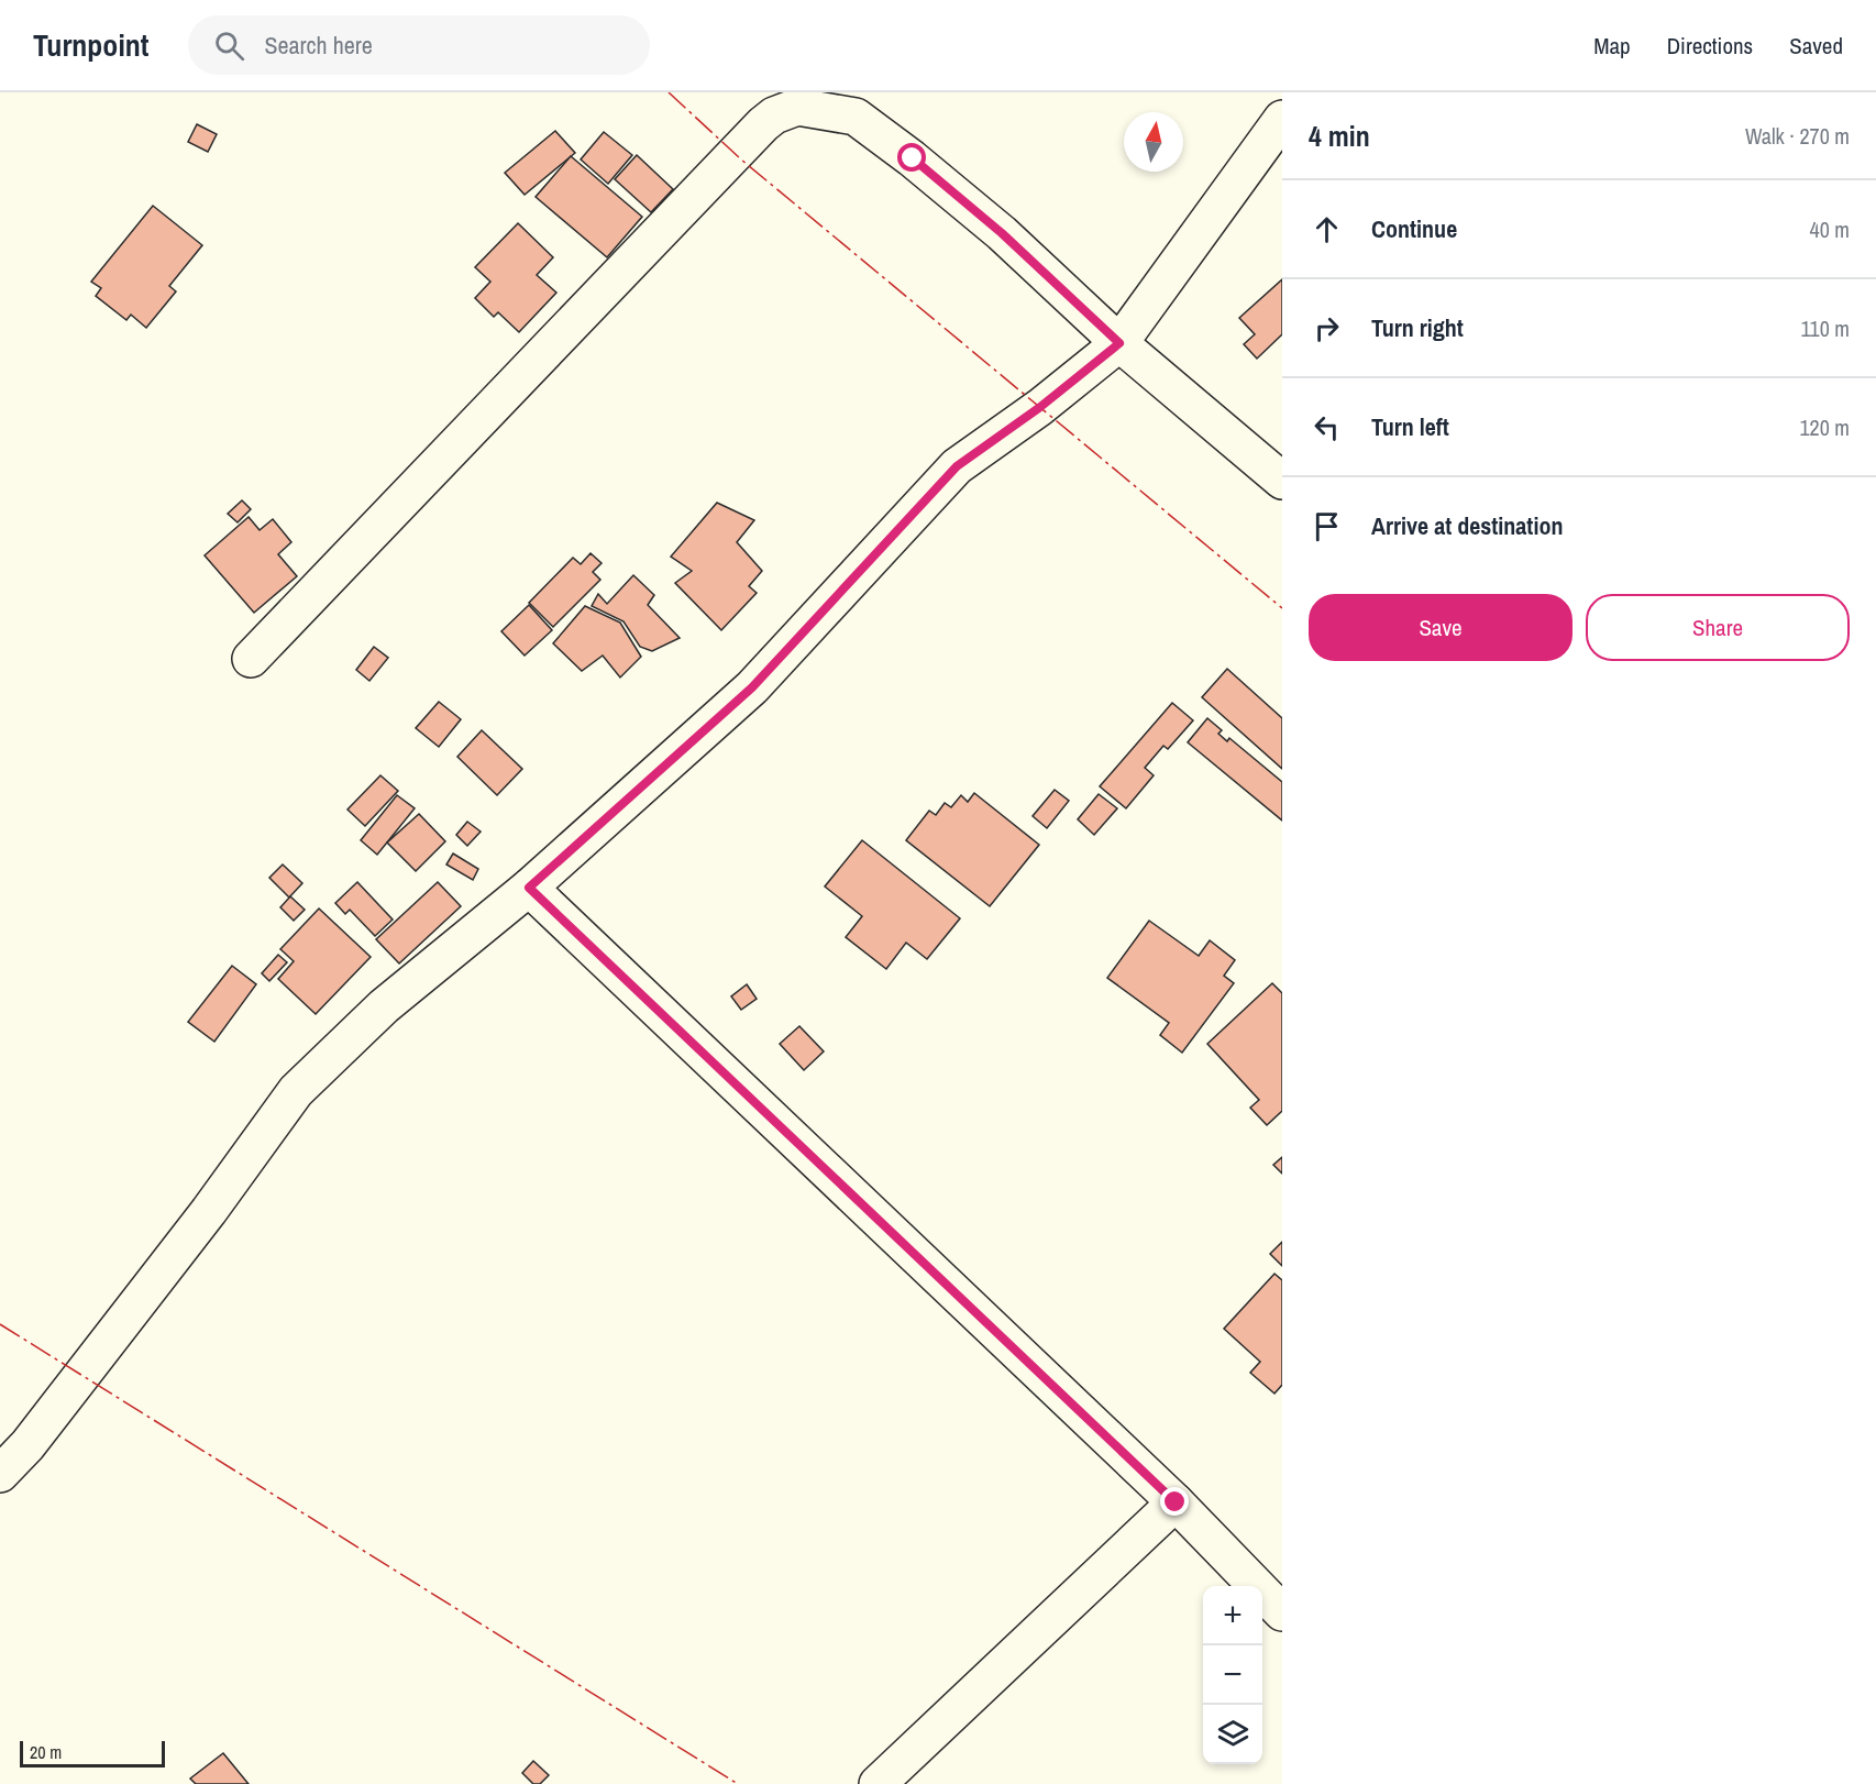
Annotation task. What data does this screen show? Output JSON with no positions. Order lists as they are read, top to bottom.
{
  "scale_bar": "20 m",
  "north": "top",
  "page": {
    "header": "Turnpoint",
    "search": "Search here",
    "nav": ["Map", "Directions", "Saved"],
    "heading": ["4 min", "Walk · 270 m"],
    "list": [
      ["Continue", "40 m"],
      ["Turn right", "110 m"],
      ["Turn left", "120 m"],
      "Arrive at destination"
    ],
    "buttons": ["Save", "Share"],
    "map_buttons": ["+", "−"],
    "scale": "20 m"
  }
}
